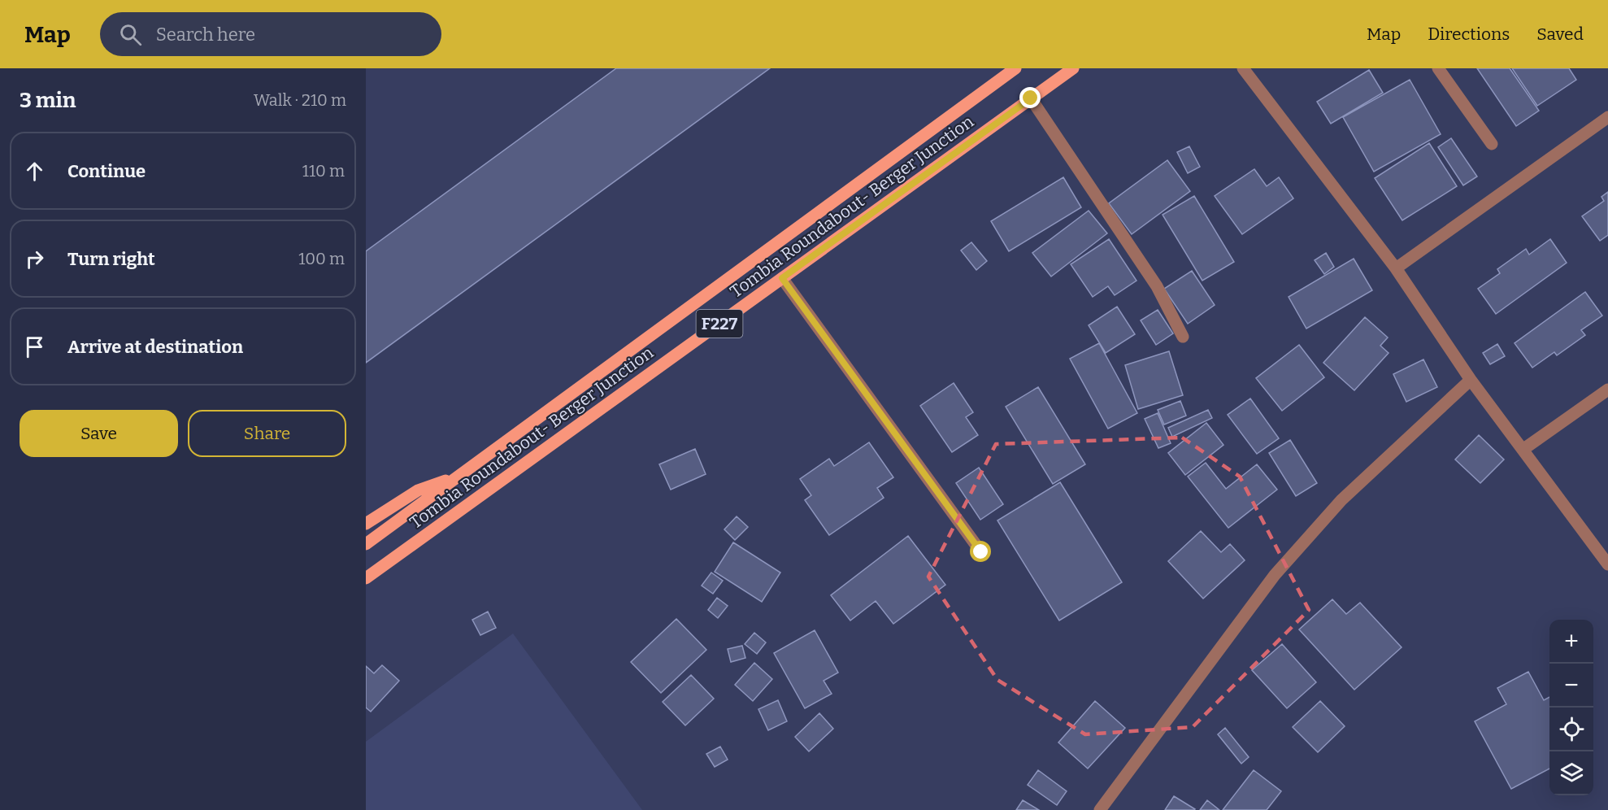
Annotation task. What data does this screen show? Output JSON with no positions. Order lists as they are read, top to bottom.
{
  "streets": {
    "main road": ["Tombia Roundabout- Berger Junction", "F227"]
  },
  "page": {
    "header": "Map",
    "search": "Search here",
    "nav": ["Map", "Directions", "Saved"],
    "heading": ["3 min", "Walk · 210 m"],
    "list": [
      ["Continue", "110 m"],
      ["Turn right", "100 m"],
      "Arrive at destination"
    ],
    "buttons": ["Save", "Share"],
    "map_buttons": ["+", "−"]
  }
}
